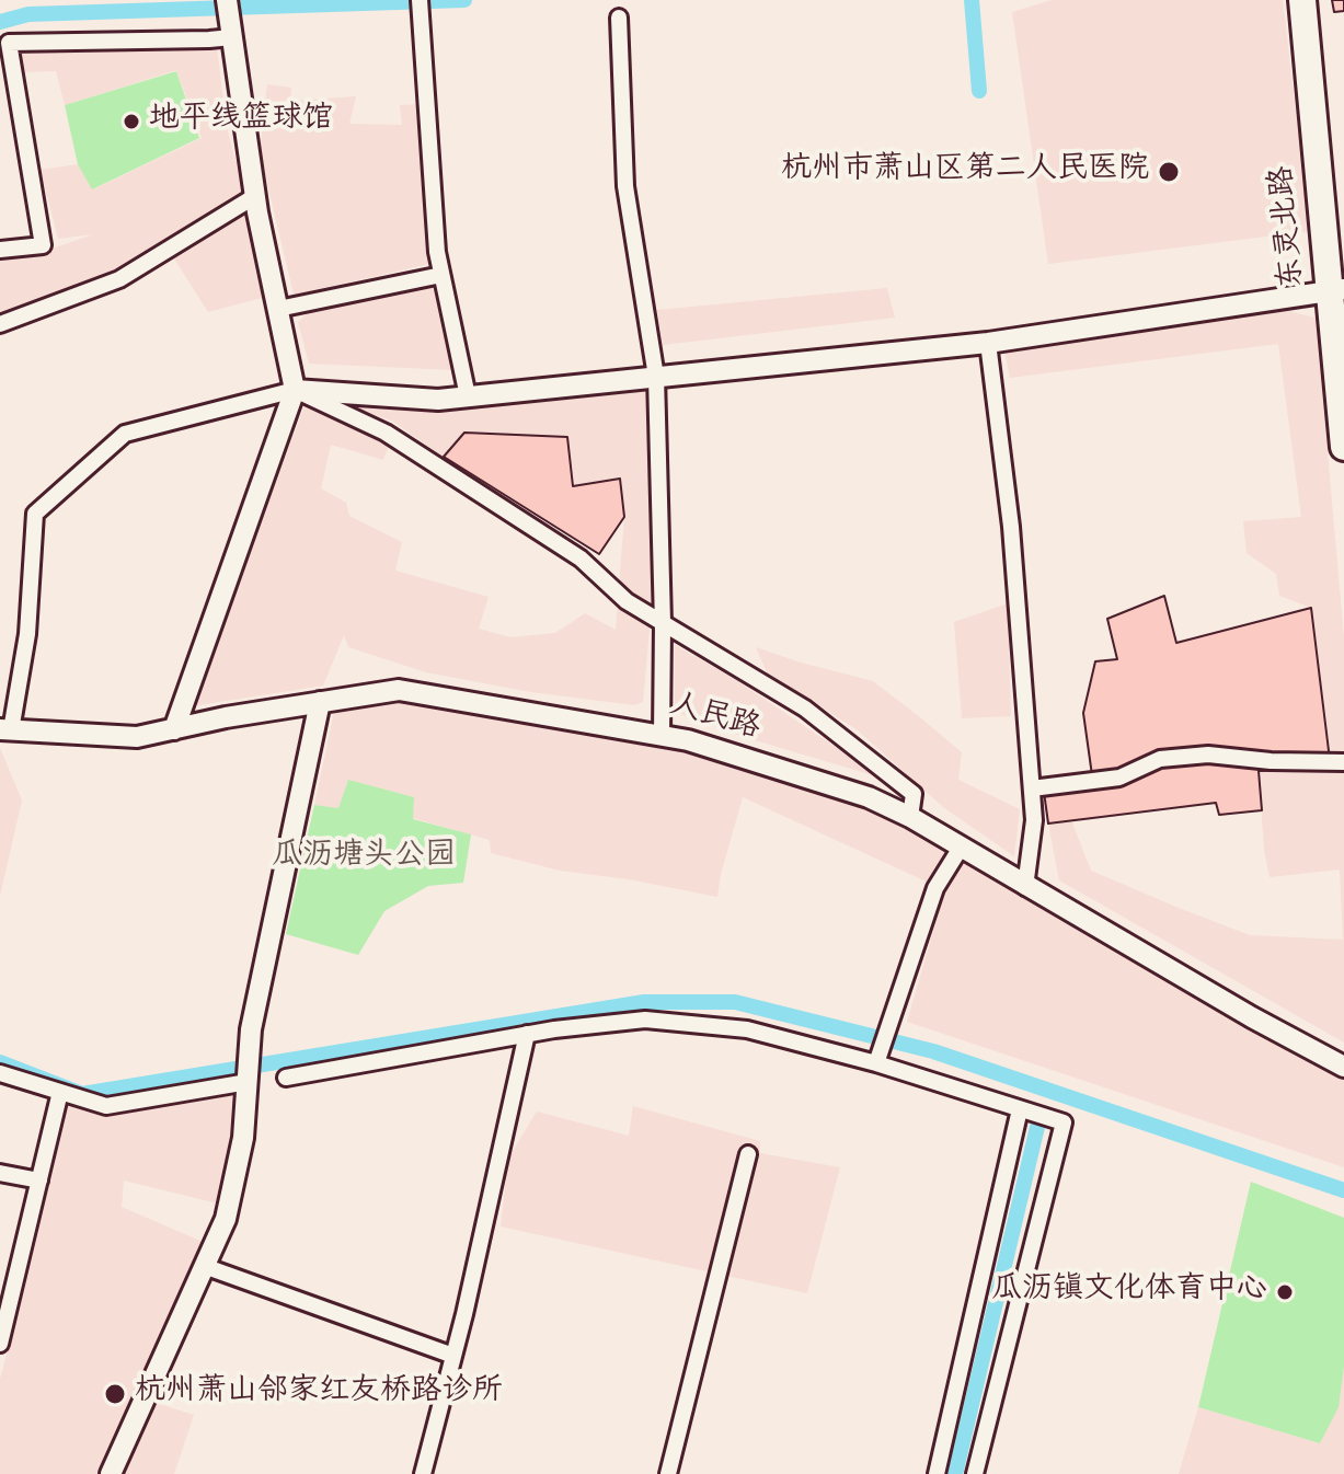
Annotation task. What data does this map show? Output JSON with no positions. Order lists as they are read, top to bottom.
{
  "streets": {
    "main road": ["东灵北路"],
    "street": ["人民路"]
  },
  "parks": ["瓜沥塘头公园"],
  "places": [
    "地平线篮球馆",
    "杭州市萧山区第二人民医院",
    "瓜沥镇文化体育中心",
    "杭州萧山邻家红友桥路诊所"
  ]
}
